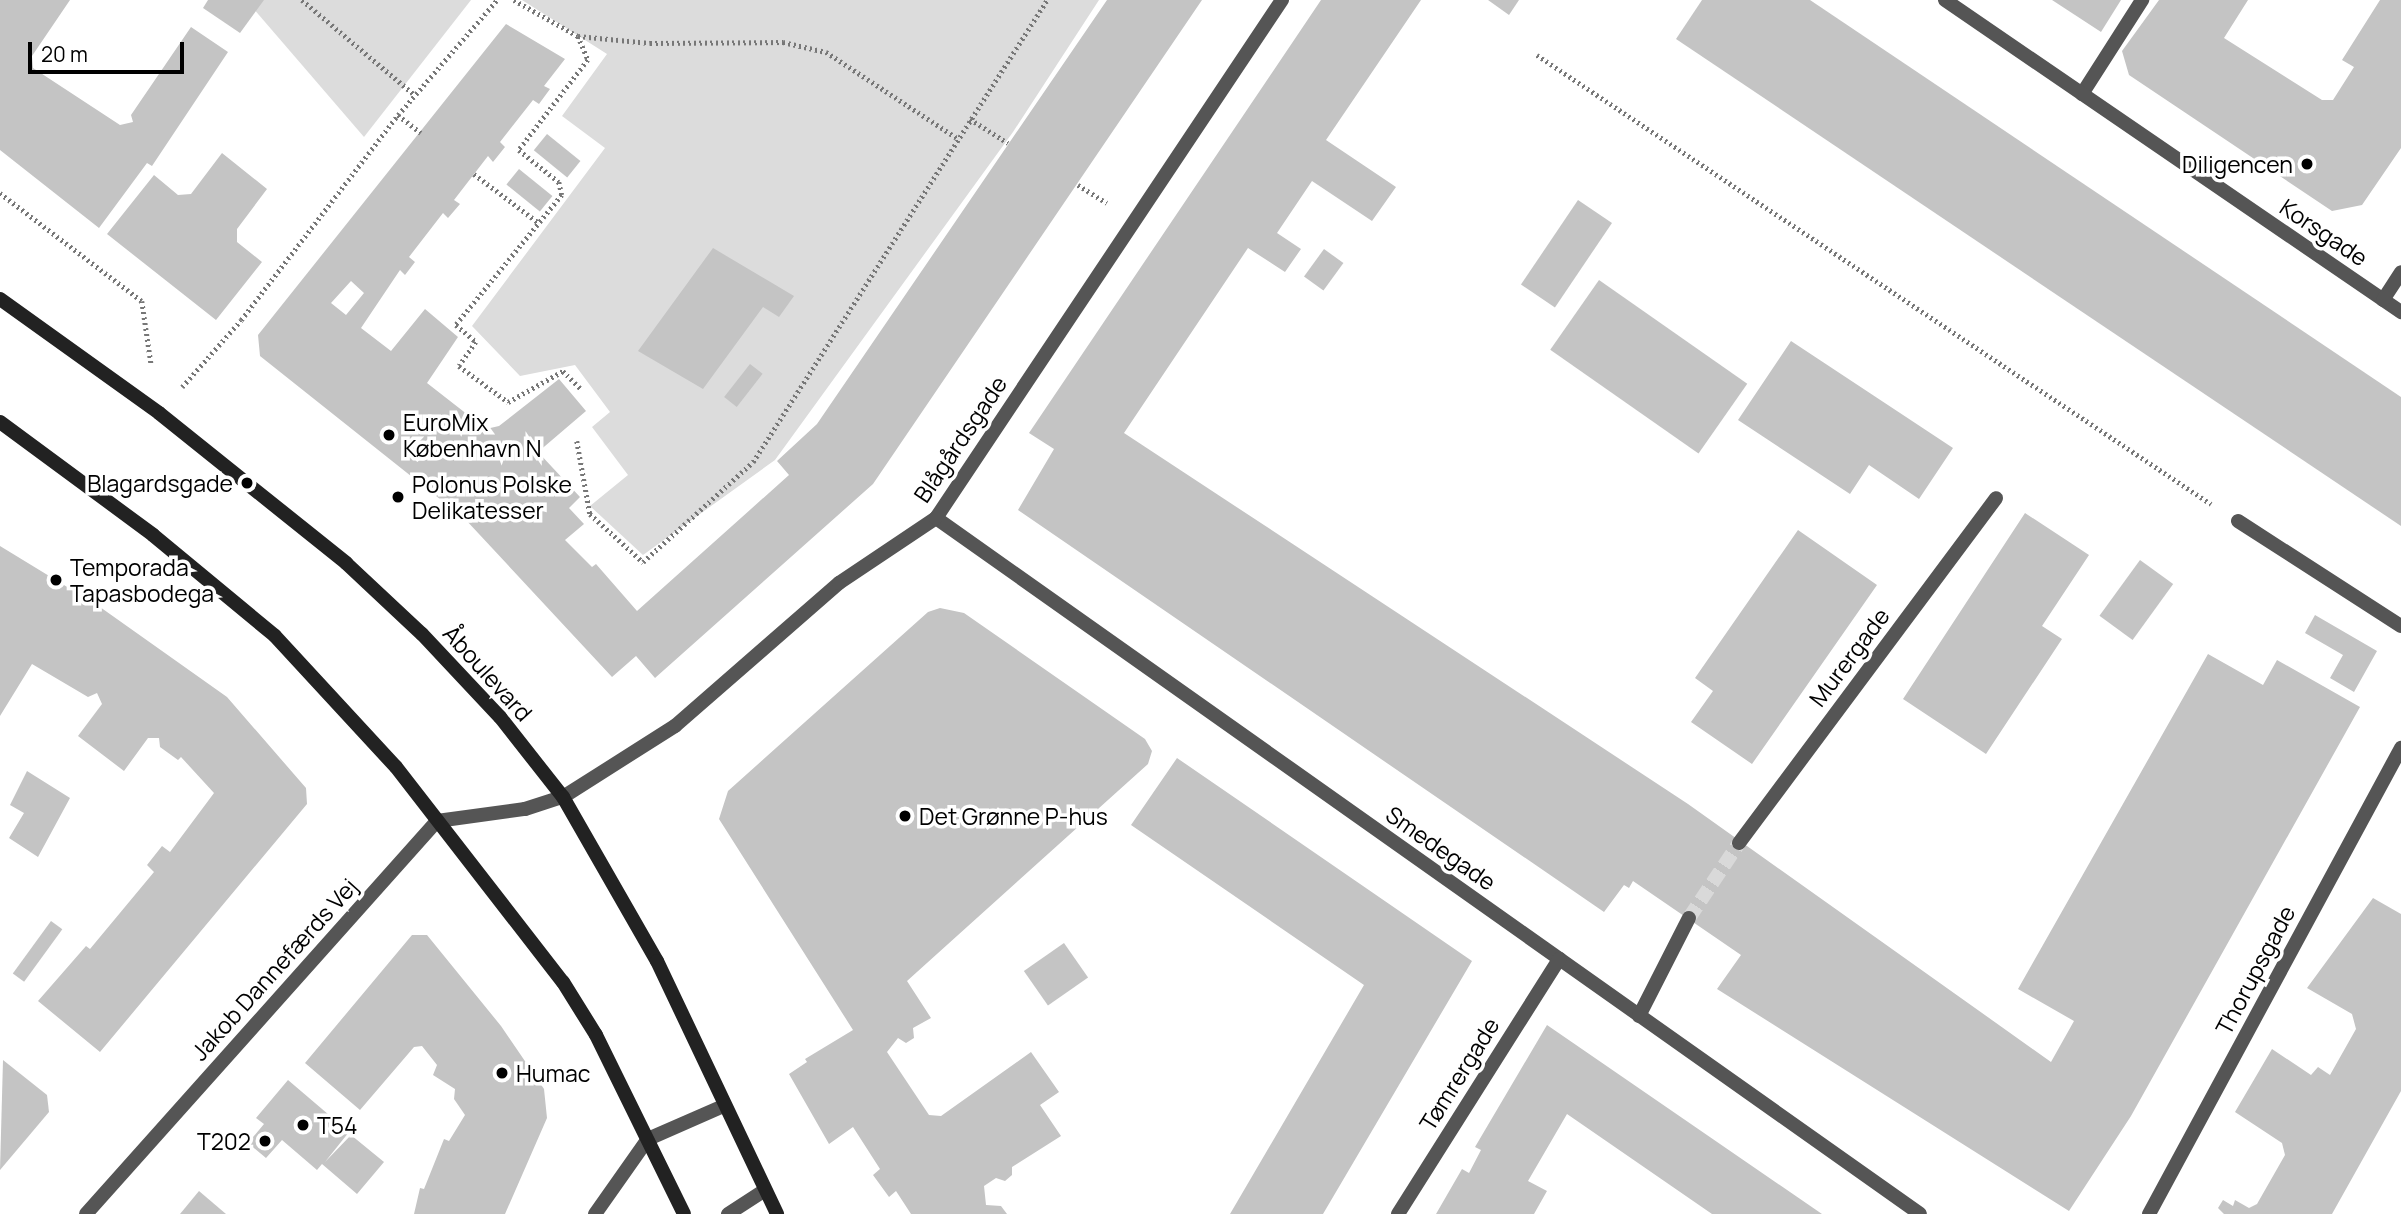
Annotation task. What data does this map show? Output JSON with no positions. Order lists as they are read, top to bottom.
{
  "streets": {
    "street": [
      "Korsgade",
      "Blågårdsgade",
      "Murergade",
      "Åboulevard",
      "Smedegade",
      "Jakob Dannefærds Vej",
      "Thorupsgade",
      "Tømrergade"
    ]
  },
  "crossings": [
    ["Blågårdsgade", "Åboulevard"],
    ["Blågårdsgade", "Smedegade"],
    ["Blågårdsgade", "Jakob Dannefærds Vej"],
    ["Smedegade", "Tømrergade"]
  ],
  "places": [
    "Diligencen",
    "EuroMix København N",
    "Blagardsgade",
    "Polonus Polske Delikatesser",
    "Temporada Tapasbodega",
    "Det Grønne P-hus",
    "Humac",
    "T54",
    "T202"
  ],
  "scale_bar": "20 m"
}
